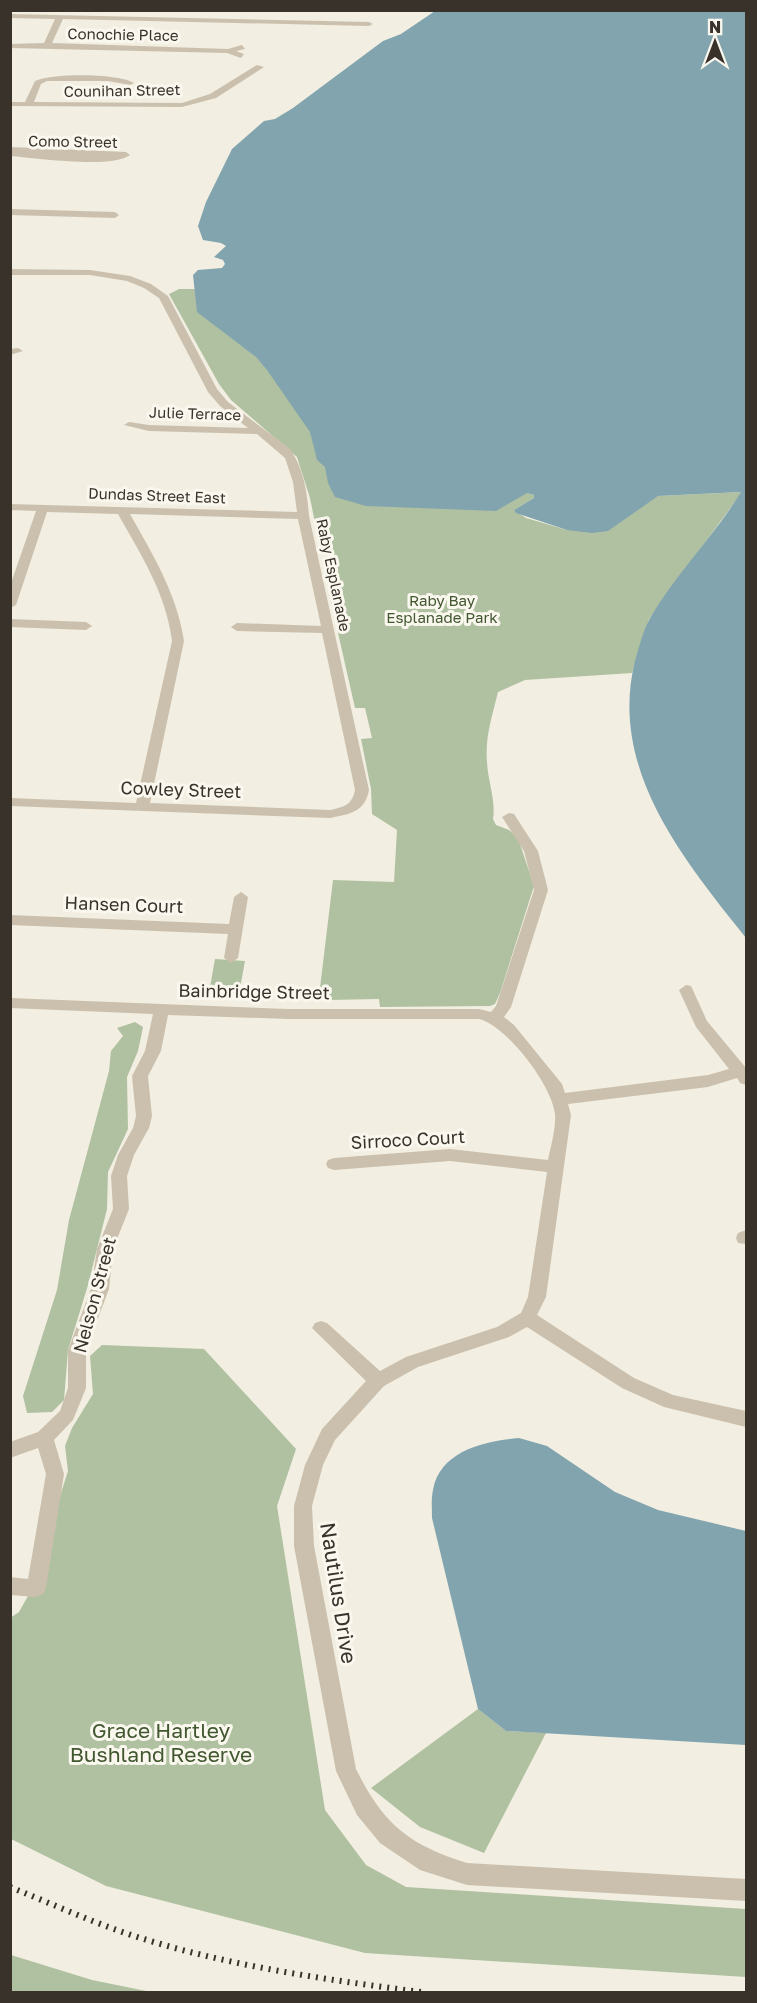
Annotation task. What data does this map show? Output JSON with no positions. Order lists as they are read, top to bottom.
{
  "streets": {
    "street": [
      "Conochie Place",
      "Counihan Street",
      "Como Street",
      "Julie Terrace",
      "Dundas Street East",
      "Raby Esplanade",
      "Cowley Street",
      "Hansen Court",
      "Bainbridge Street",
      "Sirroco Court",
      "Nelson Street",
      "Nautilus Drive"
    ]
  },
  "crossings": [
    ["Julie Terrace", "Raby Esplanade"],
    ["Dundas Street East", "Raby Esplanade"],
    ["Raby Esplanade", "Cowley Street"],
    ["Bainbridge Street", "Nelson Street"]
  ],
  "parks": ["Raby Bay Esplanade Park", "Grace Hartley Bushland Reserve"],
  "north": "top"
}
